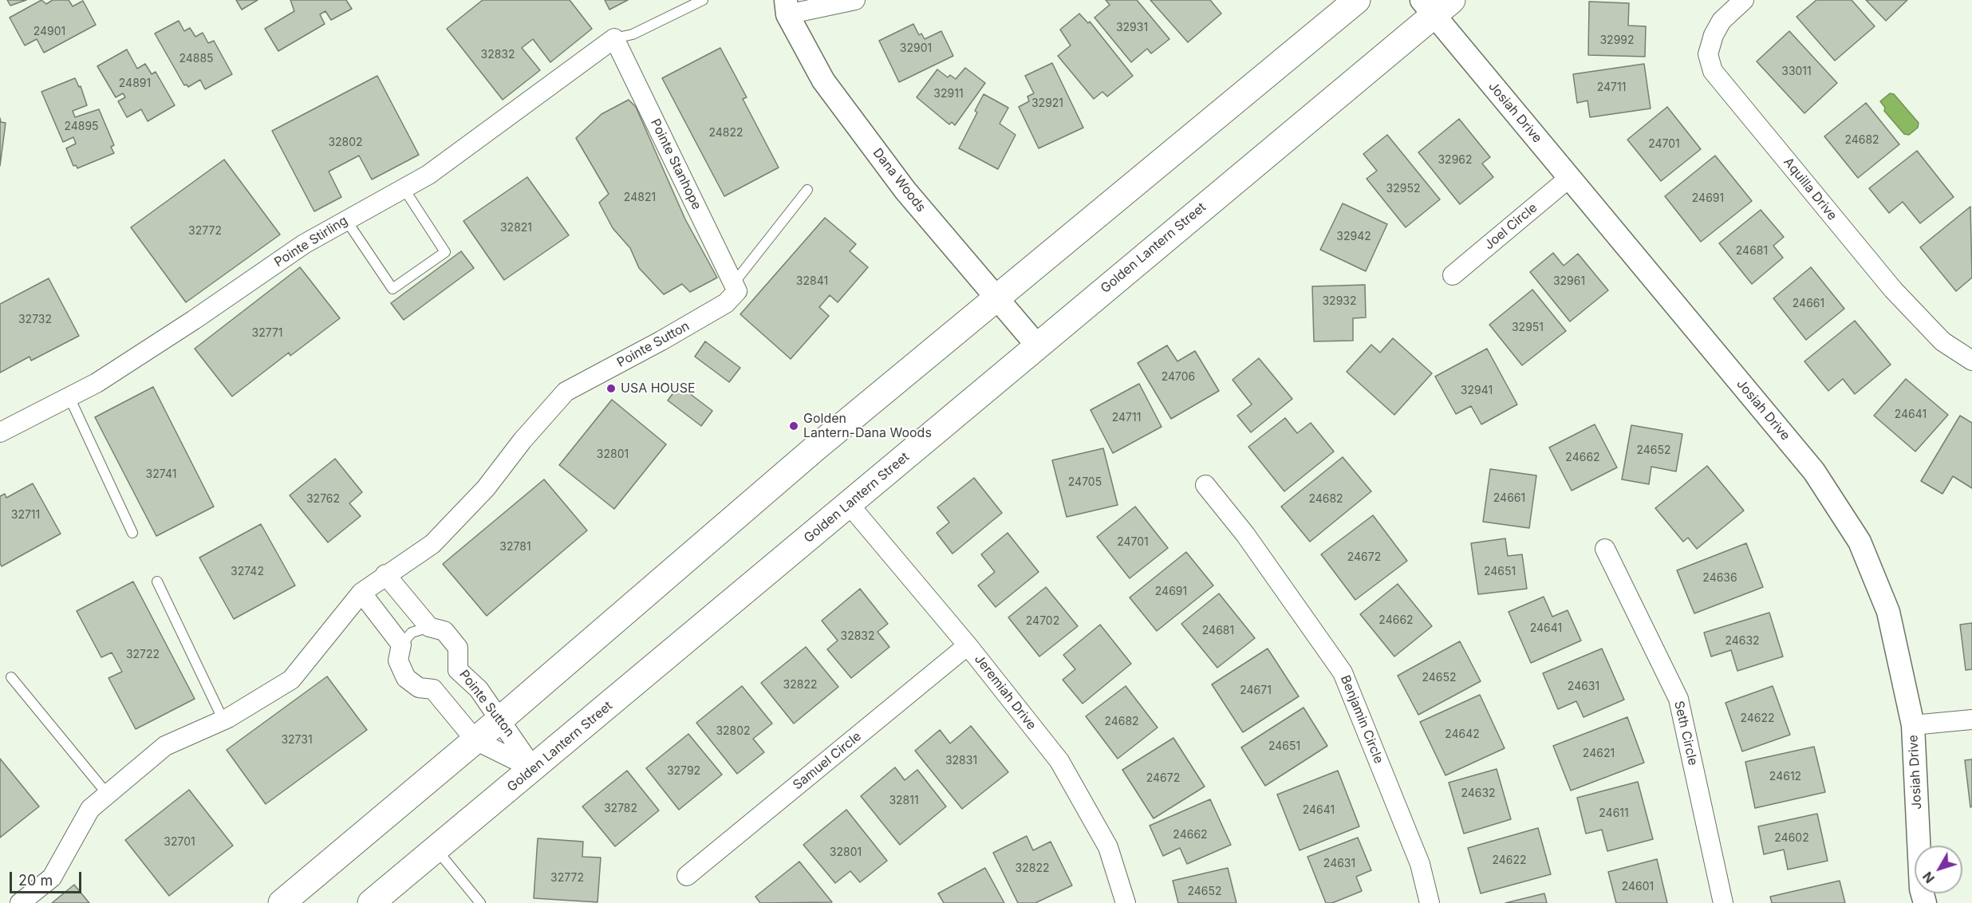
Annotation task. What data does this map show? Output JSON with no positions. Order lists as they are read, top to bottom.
{
  "streets": {
    "main road": ["Golden Lantern Street"],
    "street": [
      "Josiah Drive",
      "Pointe Stanhope",
      "Dana Woods",
      "Aquilla Drive",
      "Joel Circle",
      "Pointe Stirling",
      "Pointe Sutton",
      "Jeremiah Drive",
      "Benjamin Circle",
      "Seth Circle",
      "Samuel Circle"
    ]
  },
  "crossings": [
    ["Josiah Drive", "Joel Circle"],
    ["Josiah Drive", "Golden Lantern Street"],
    ["Pointe Stanhope", "Pointe Stirling"],
    ["Pointe Stanhope", "Pointe Sutton"],
    ["Dana Woods", "Golden Lantern Street"],
    ["Golden Lantern Street", "Pointe Sutton"],
    ["Golden Lantern Street", "Jeremiah Drive"],
    ["Jeremiah Drive", "Samuel Circle"]
  ],
  "places": ["USA HOUSE", "Golden Lantern-Dana Woods"],
  "house_numbers": [
    "32931",
    "24901",
    "32992",
    "32901",
    "32832",
    "24885",
    "33011",
    "24891",
    "24711",
    "32911",
    "32921",
    "24895",
    "24822",
    "24682",
    "32802",
    "24701",
    "32962",
    "32952",
    "24821",
    "24691",
    "32821",
    "32772",
    "32942",
    "24681",
    "32841",
    "32961",
    "32932",
    "24661",
    "32732",
    "32951",
    "32771",
    "24706",
    "32941",
    "24641",
    "24711",
    "24652",
    "32801",
    "24662",
    "32741",
    "24705",
    "24661",
    "32762",
    "24682",
    "32711",
    "24701",
    "32781",
    "24672",
    "32742",
    "24651",
    "24636",
    "24691",
    "24662",
    "24702",
    "24641",
    "24681",
    "32832",
    "24632",
    "32722",
    "24652",
    "32822",
    "24631",
    "24671",
    "24622",
    "24682",
    "32802",
    "24642",
    "32731",
    "24651",
    "24621",
    "32831",
    "32792",
    "24612",
    "24672",
    "24632",
    "32811",
    "32782",
    "24641",
    "24611",
    "24662",
    "24602",
    "32701",
    "32801",
    "24622",
    "24631",
    "32822",
    "32772",
    "24601",
    "24652"
  ],
  "scale_bar": "20 m",
  "north": "bottom left"
}
